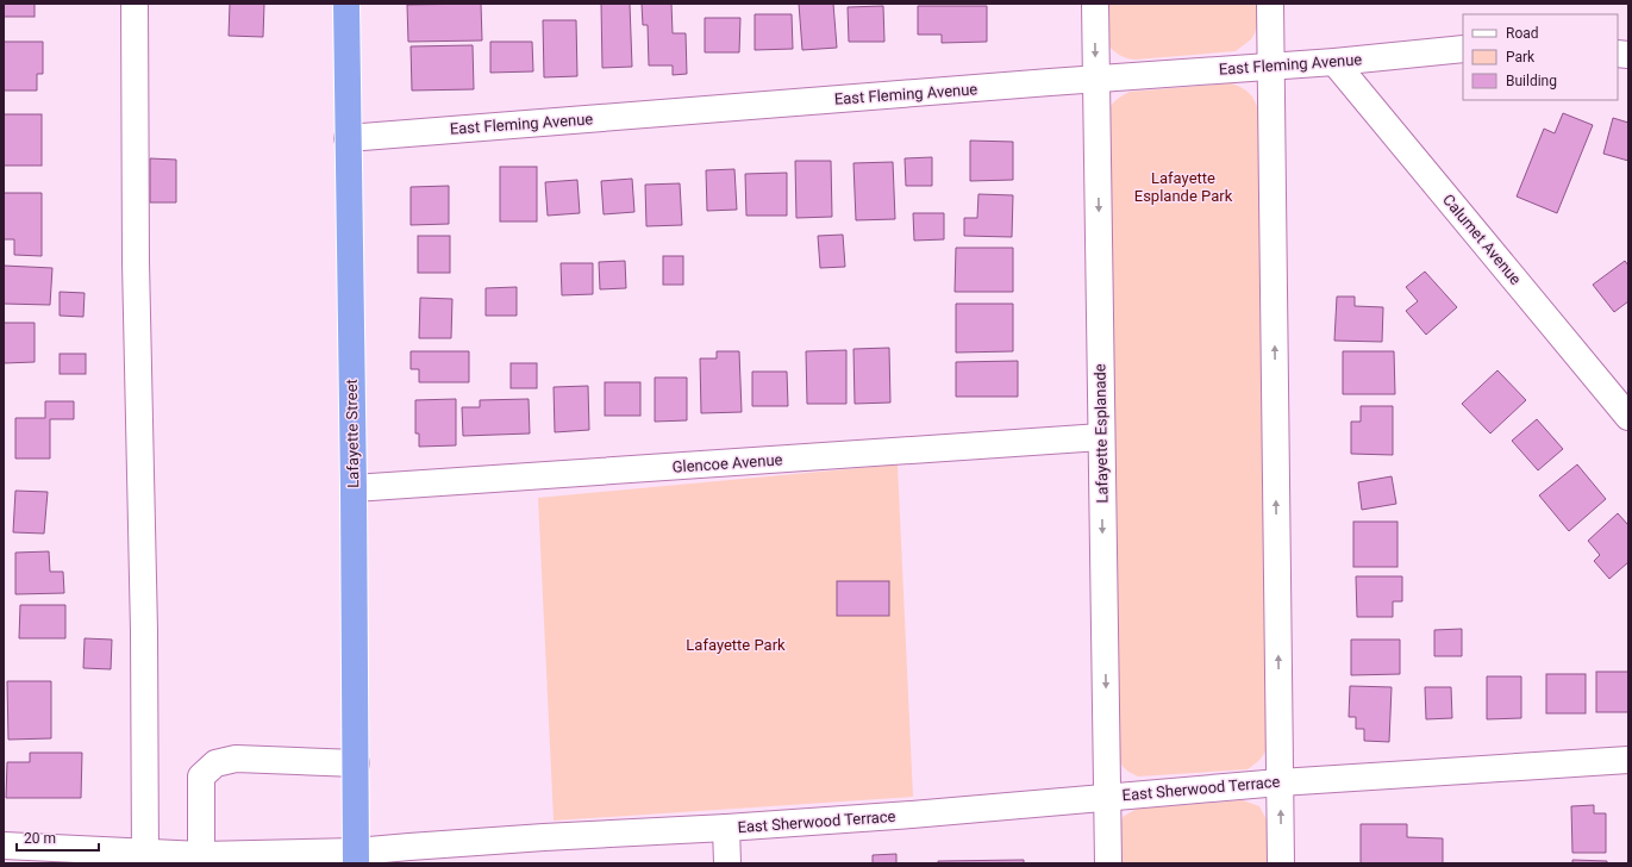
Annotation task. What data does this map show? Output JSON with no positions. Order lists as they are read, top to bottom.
{
  "streets": {
    "highway": ["Lafayette Street"],
    "street": [
      "East Fleming Avenue",
      "Calumet Avenue",
      "Lafayette Esplanade",
      "Glencoe Avenue",
      "East Sherwood Terrace"
    ]
  },
  "crossings": [
    ["East Fleming Avenue", "Calumet Avenue"],
    ["East Fleming Avenue", "Lafayette Street"],
    ["East Fleming Avenue", "Lafayette Esplanade"],
    ["Lafayette Street", "Glencoe Avenue"],
    ["Lafayette Street", "East Sherwood Terrace"],
    ["Lafayette Esplanade", "Glencoe Avenue"],
    ["Lafayette Esplanade", "East Sherwood Terrace"]
  ],
  "parks": ["Lafayette Esplande Park", "Lafayette Park"],
  "legend": ["Road", "Park", "Building"],
  "scale_bar": "20 m"
}
